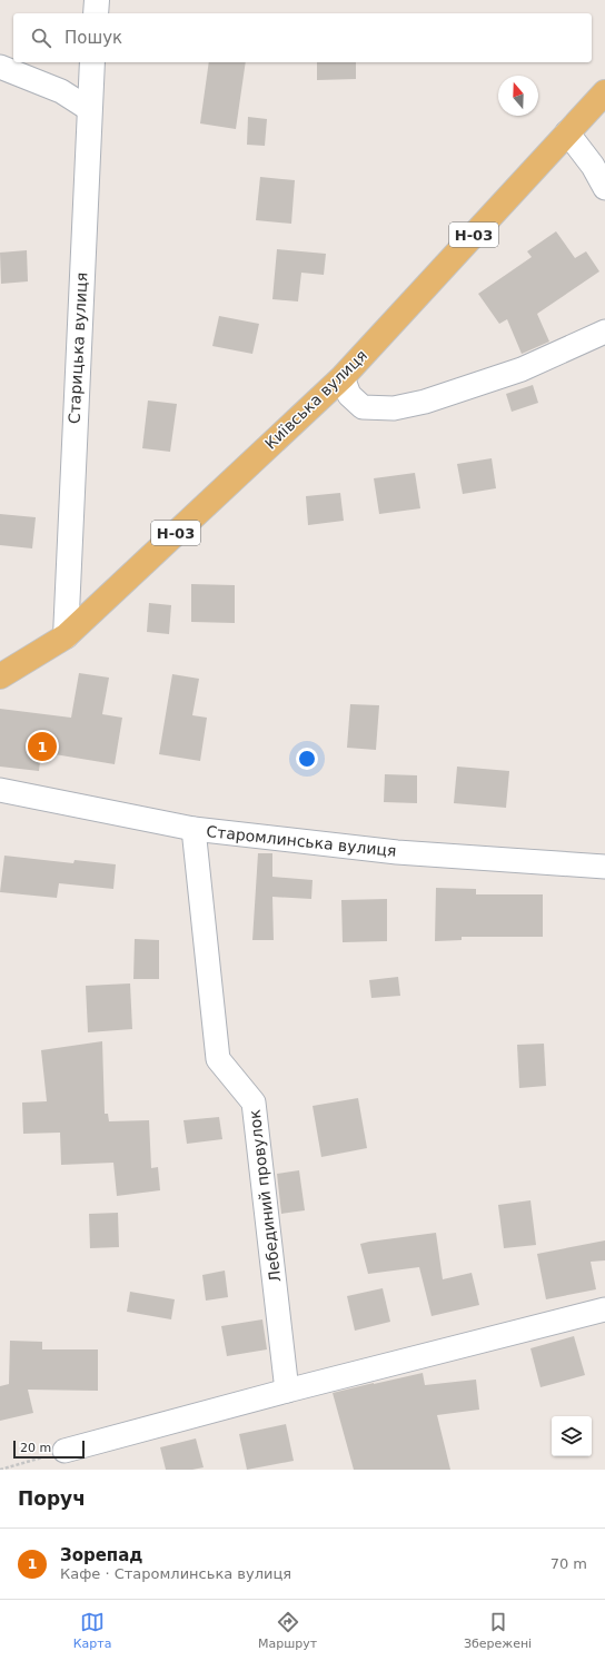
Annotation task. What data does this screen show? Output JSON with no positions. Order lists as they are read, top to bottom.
{
  "streets": {
    "main road": ["Н-03", "Старицька вулиця", "Київська вулиця"],
    "street": ["Старомлинська вулиця", "Лебединий провулок"]
  },
  "crossings": [
    ["Старицька вулиця", "Київська вулиця"],
    ["Старомлинська вулиця", "Лебединий провулок"]
  ],
  "scale_bar": "20 m",
  "north": "top",
  "page": {
    "search": "Пошук",
    "pins": "1",
    "scale": "20 m",
    "heading": "Поруч",
    "list": [
      {
        "mark": "1",
        "name": "Зорепад",
        "note": "Кафе · Старомлинська вулиця",
        "value": "70 m"
      }
    ],
    "nav": ["Карта", "Маршрут", "Збережені"]
  }
}
